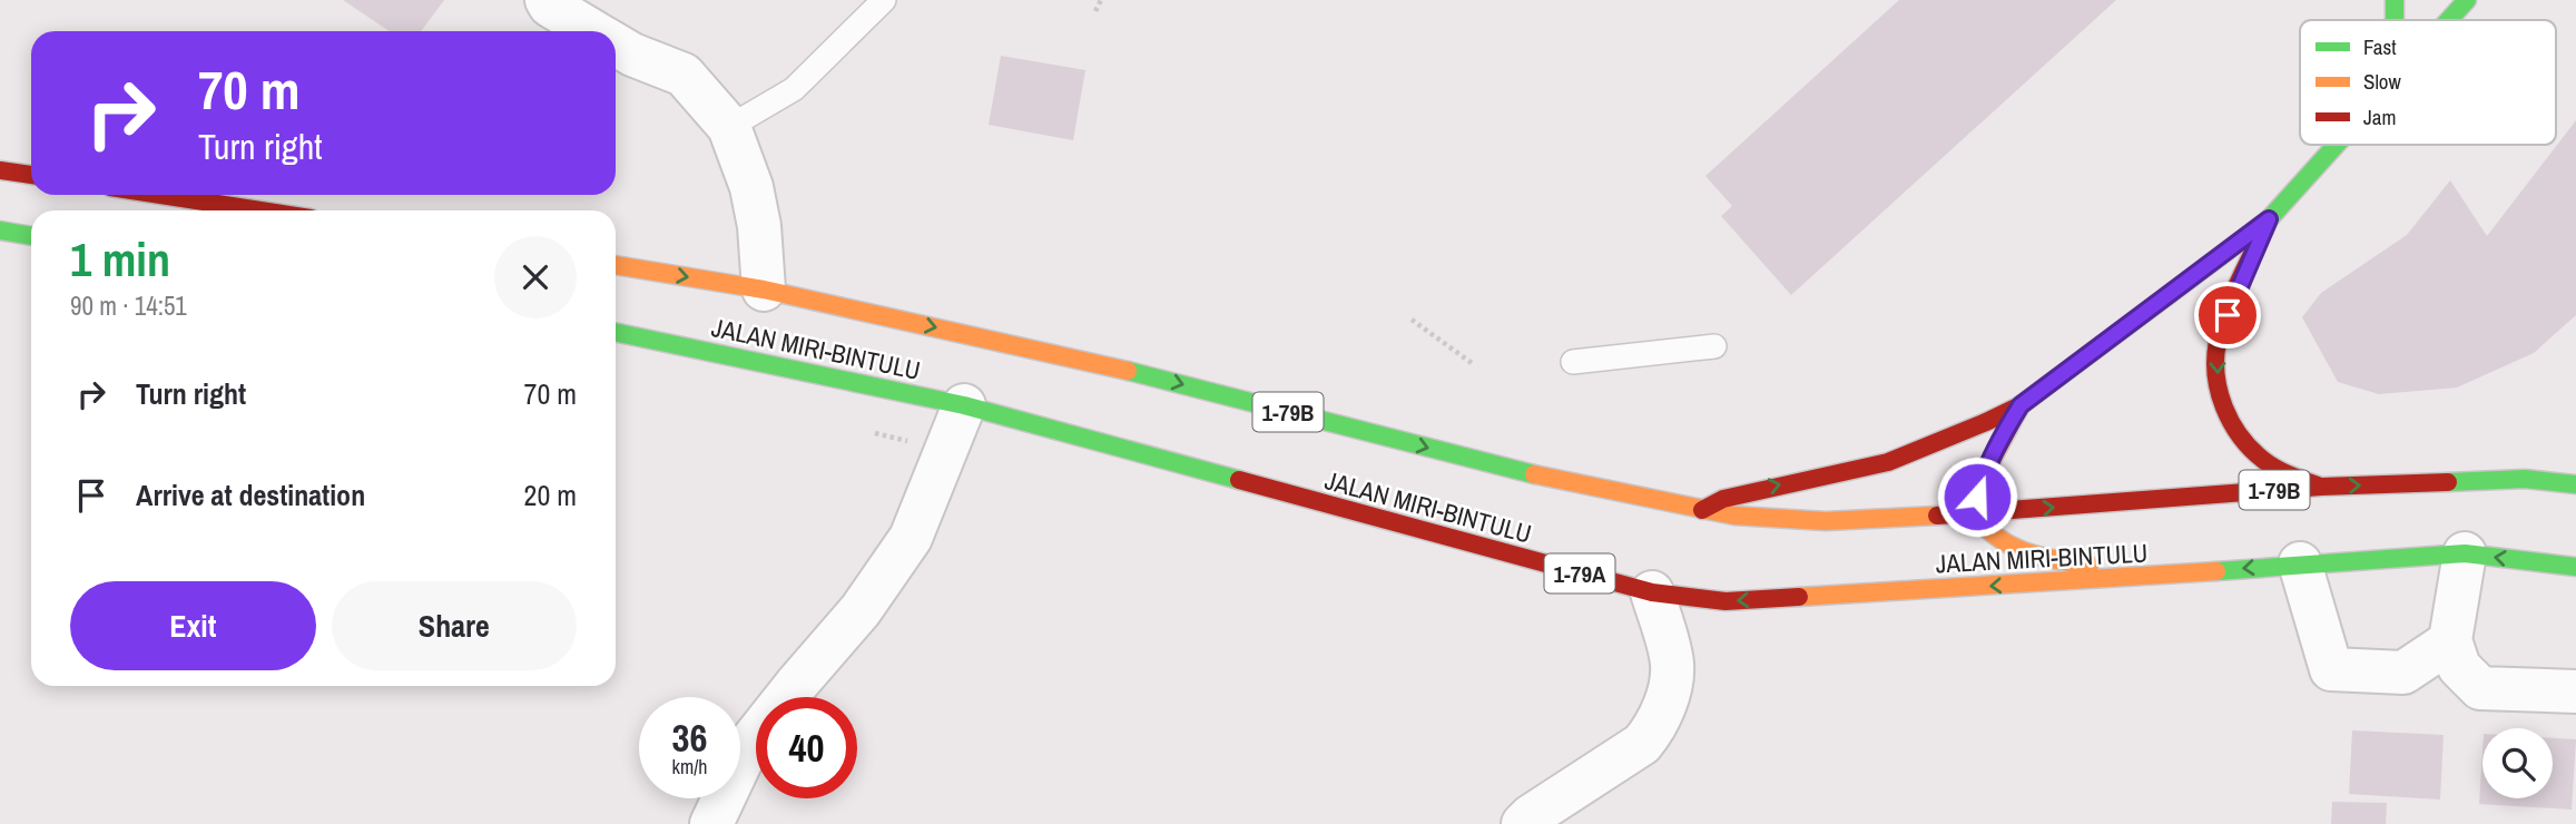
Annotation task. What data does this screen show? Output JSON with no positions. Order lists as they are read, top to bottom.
{
  "streets": {
    "main road": ["JALAN MIRI-BINTULU", "1-79B", "1-79A"]
  },
  "legend": ["Fast", "Slow", "Jam"],
  "page": {
    "turn": ["70 m", "Turn right"],
    "heading": ["1 min", "90 m · 14:51"],
    "list": [
      {
        "name": "Turn right",
        "value": "70 m"
      },
      {
        "name": "Arrive at destination",
        "value": "20 m"
      }
    ],
    "buttons": ["Exit", "Share"],
    "speed": "36 km/h",
    "limit": "40"
  }
}
